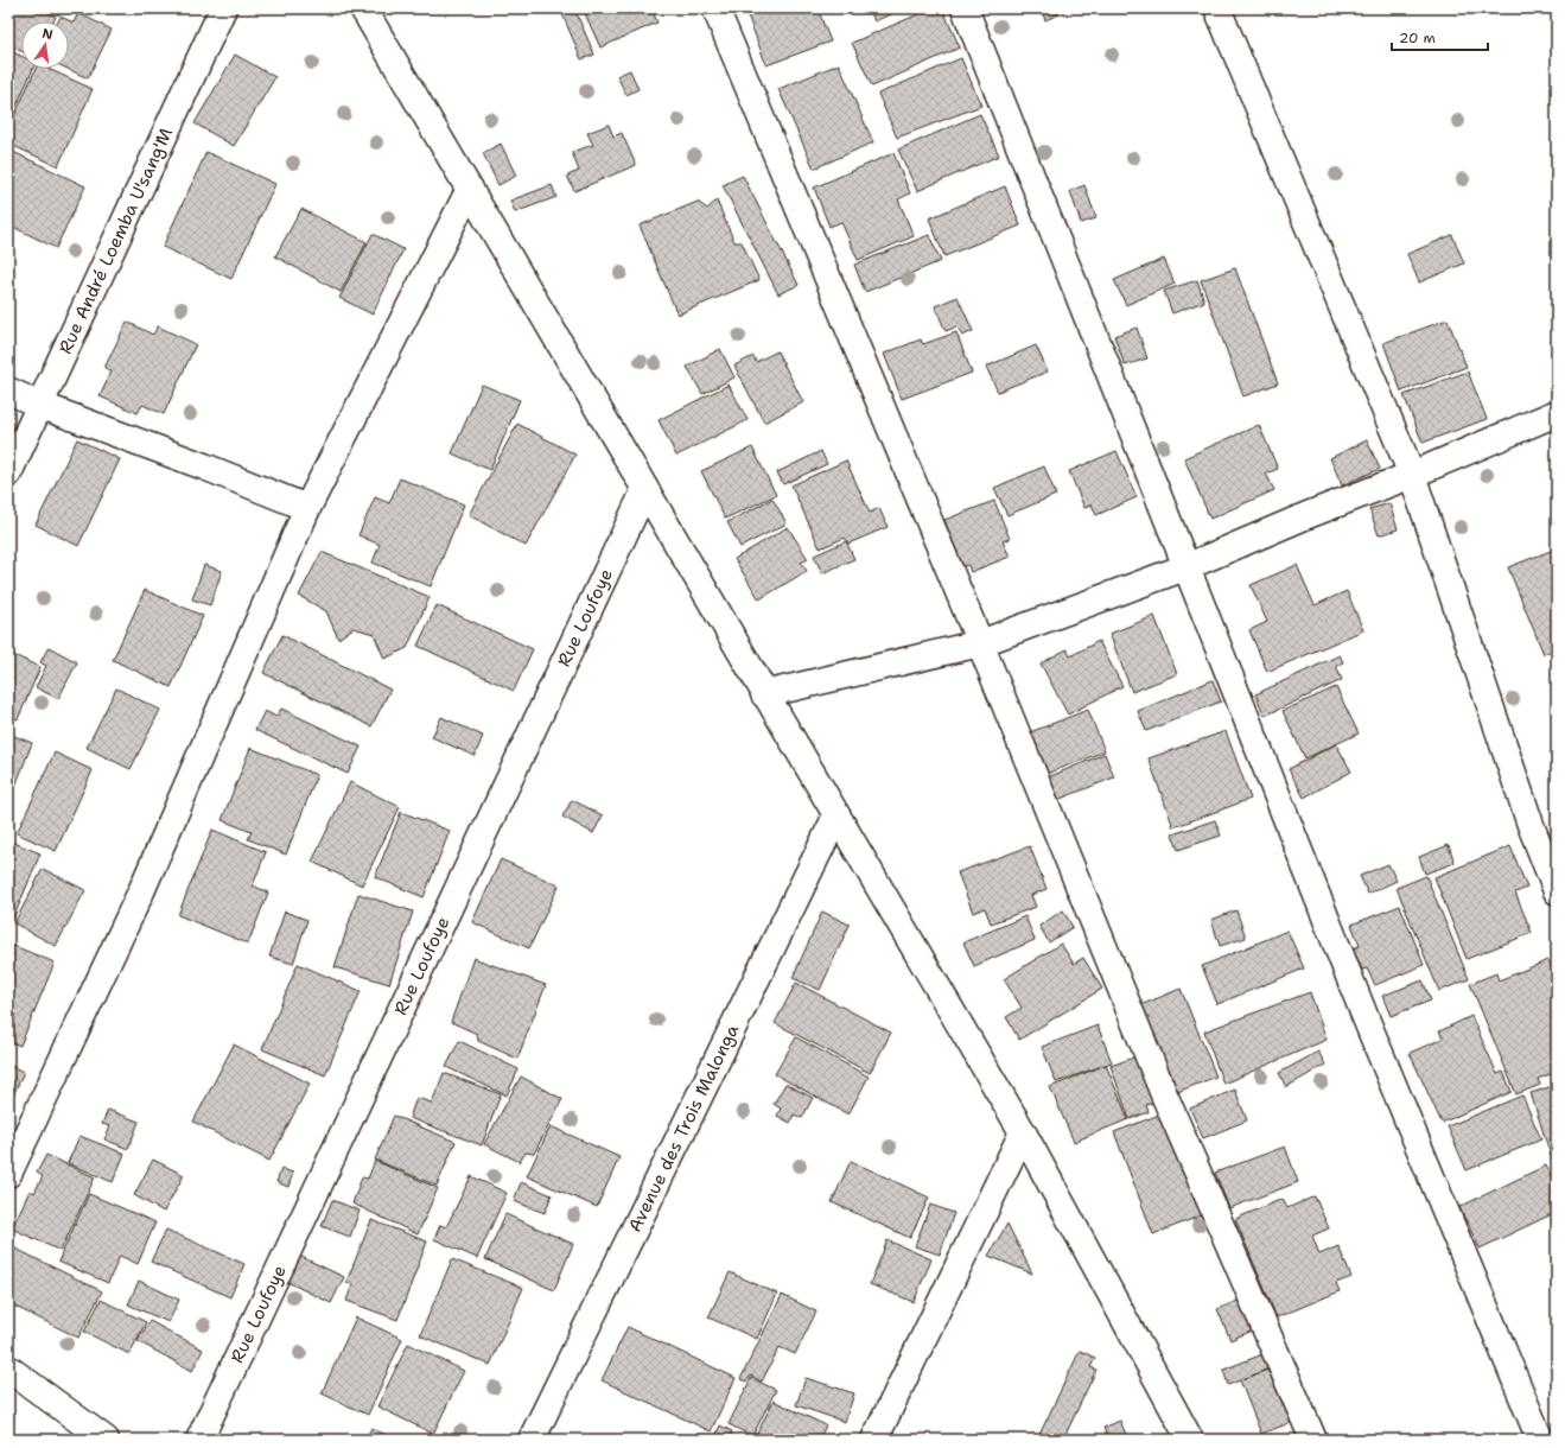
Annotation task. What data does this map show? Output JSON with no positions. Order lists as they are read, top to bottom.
{
  "streets": {
    "street": ["Rue André Loemba U'sang'M", "Rue Loufoye", "Avenue des Trois Malonga"]
  },
  "scale_bar": "20 m",
  "north": "top"
}
